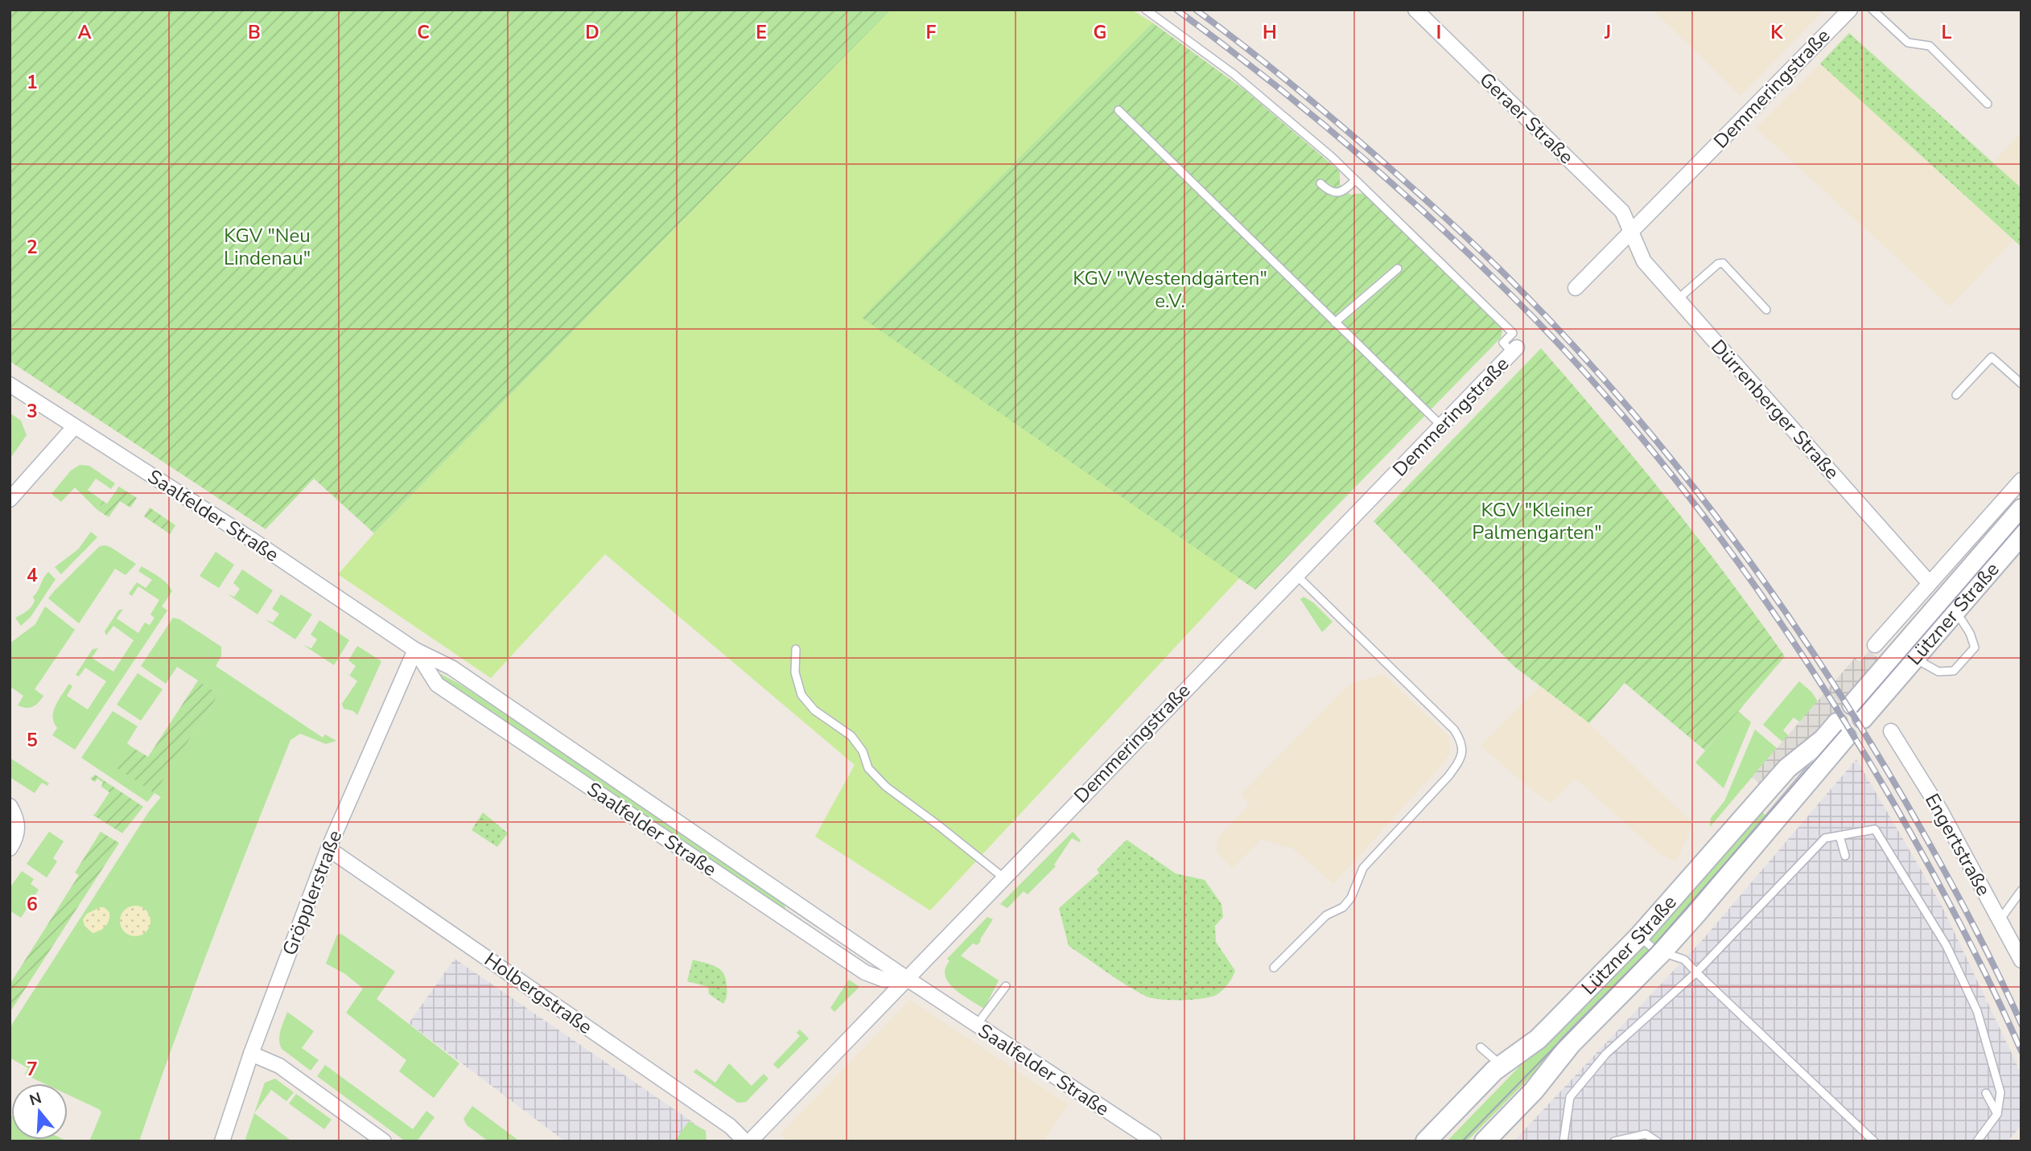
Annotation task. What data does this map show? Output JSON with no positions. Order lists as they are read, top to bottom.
{
  "streets": {
    "main road": ["Lützner Straße"],
    "street": [
      "Demmeringstraße",
      "Geraer Straße",
      "Dürrenberger Straße",
      "Saalfelder Straße",
      "Engertstraße",
      "Gröpplerstraße",
      "Holbergstraße"
    ]
  },
  "crossings": [
    ["Demmeringstraße", "Geraer Straße"],
    ["Demmeringstraße", "Dürrenberger Straße"],
    ["Demmeringstraße", "Saalfelder Straße"],
    ["Demmeringstraße", "Holbergstraße"],
    ["Geraer Straße", "Dürrenberger Straße"],
    ["Dürrenberger Straße", "Lützner Straße"],
    ["Saalfelder Straße", "Gröpplerstraße"],
    ["Gröpplerstraße", "Holbergstraße"]
  ],
  "parks": ["KGV \"Neu Lindenau\"", "KGV \"Westendgärten\" e.V.", "KGV \"Kleiner Palmengarten\""],
  "north": "top",
  "grid": {
    "columns": [
      "A",
      "B",
      "C",
      "D",
      "E",
      "F",
      "G",
      "H",
      "I",
      "J",
      "K",
      "L"
    ],
    "rows": [
      "1",
      "2",
      "3",
      "4",
      "5",
      "6",
      "7"
    ]
  }
}
